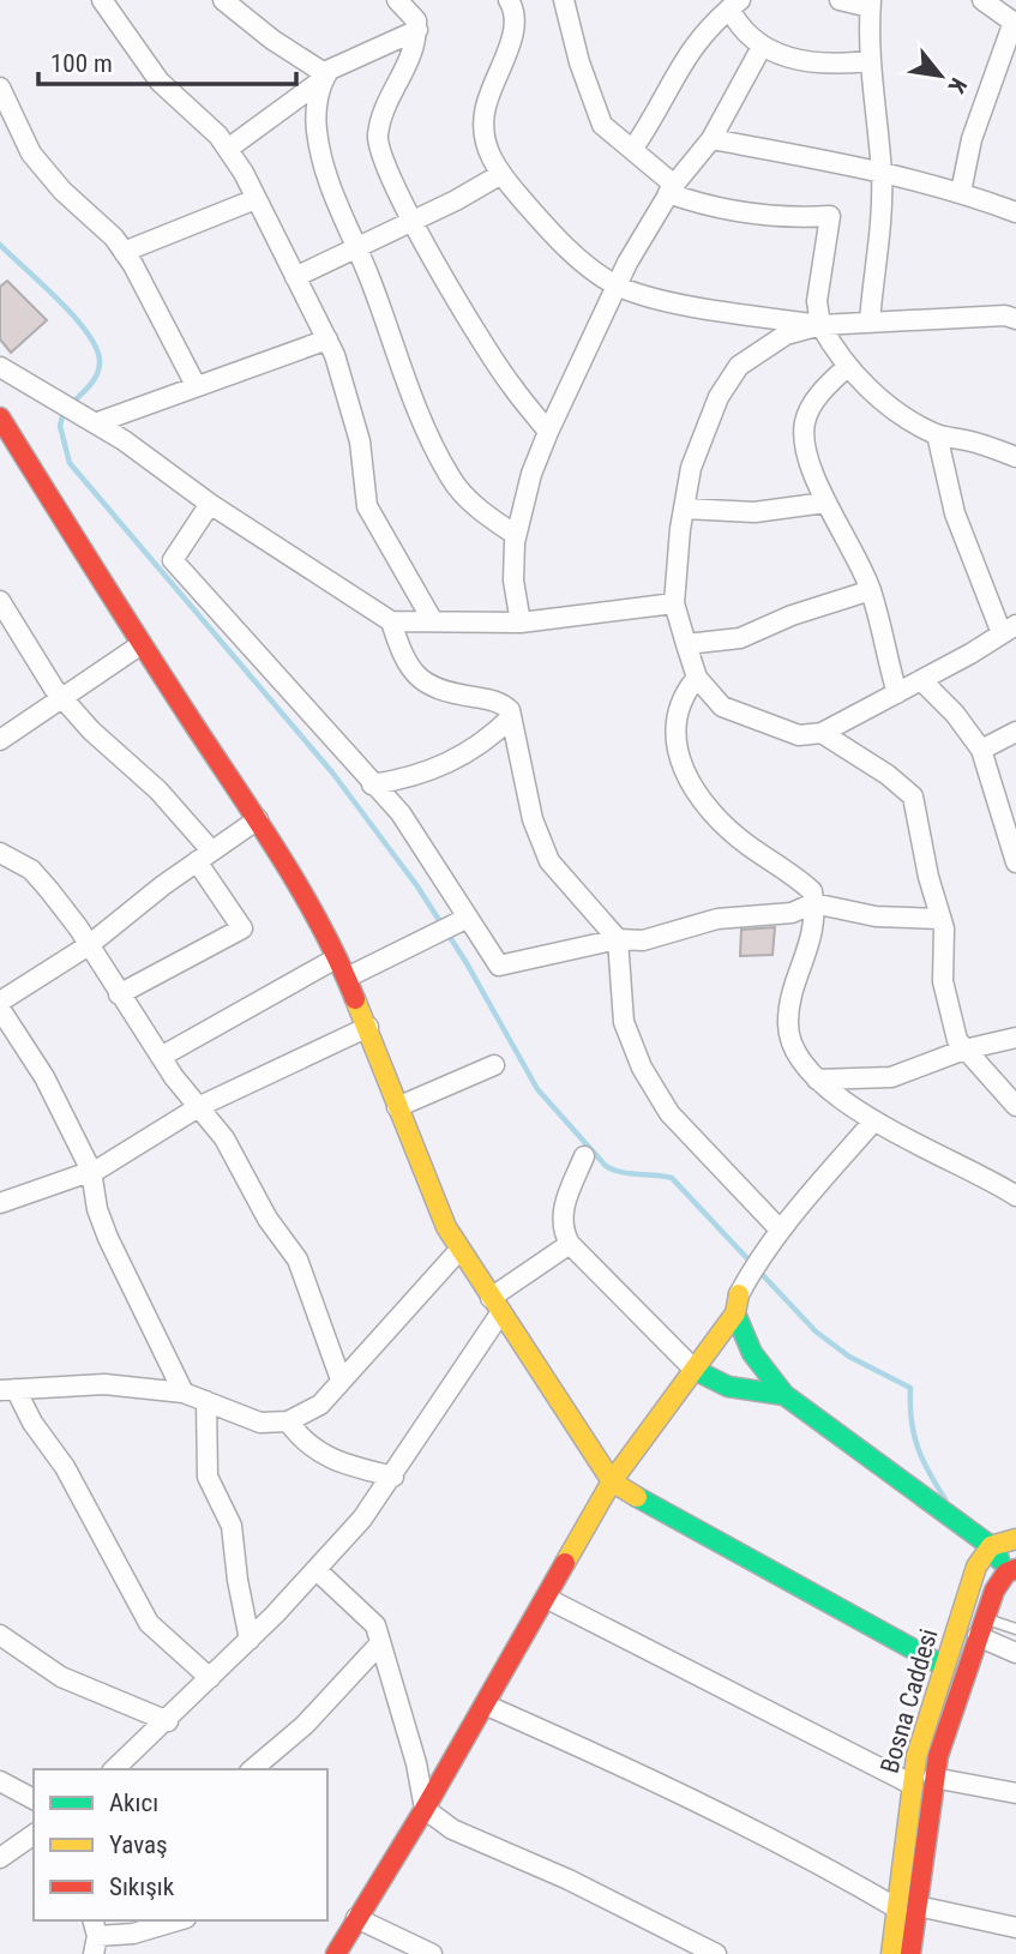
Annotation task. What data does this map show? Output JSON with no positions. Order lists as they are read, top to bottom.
{
  "streets": {
    "street": ["Bosna Caddesi"]
  },
  "legend": ["Akıcı", "Yavaş", "Sıkışık"],
  "scale_bar": "100 m",
  "north": "bottom right"
}
